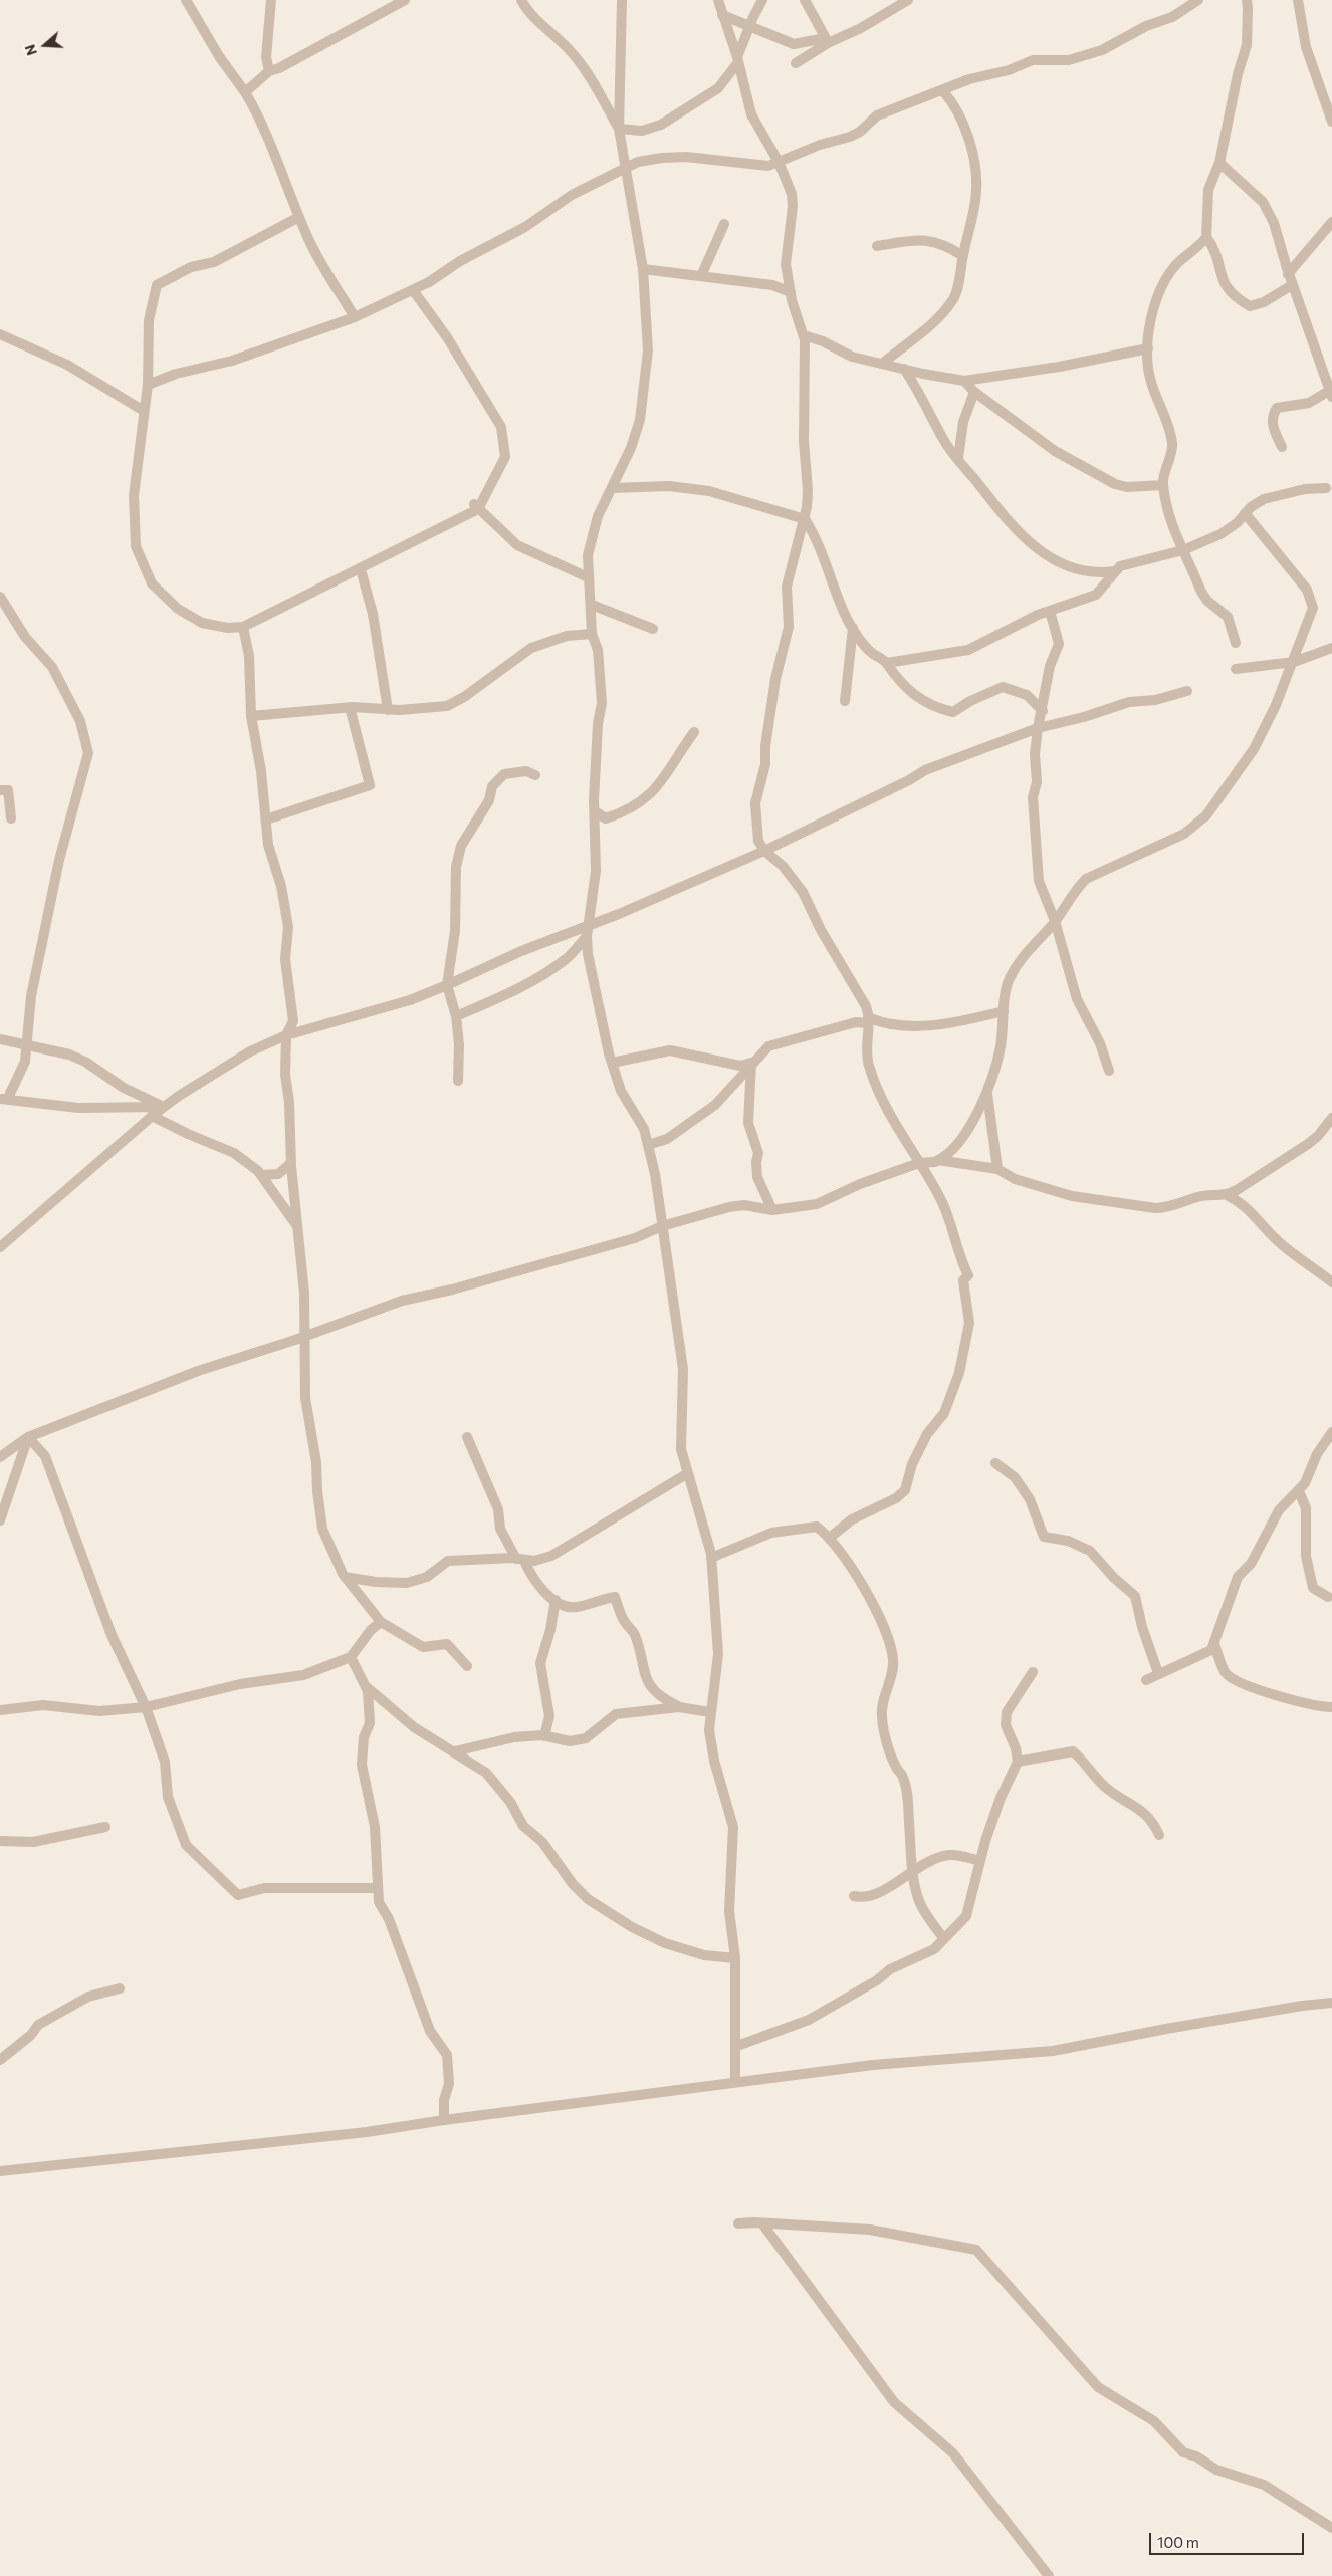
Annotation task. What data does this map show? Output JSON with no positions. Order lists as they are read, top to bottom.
{
  "scale_bar": "100 m",
  "north": "left"
}
